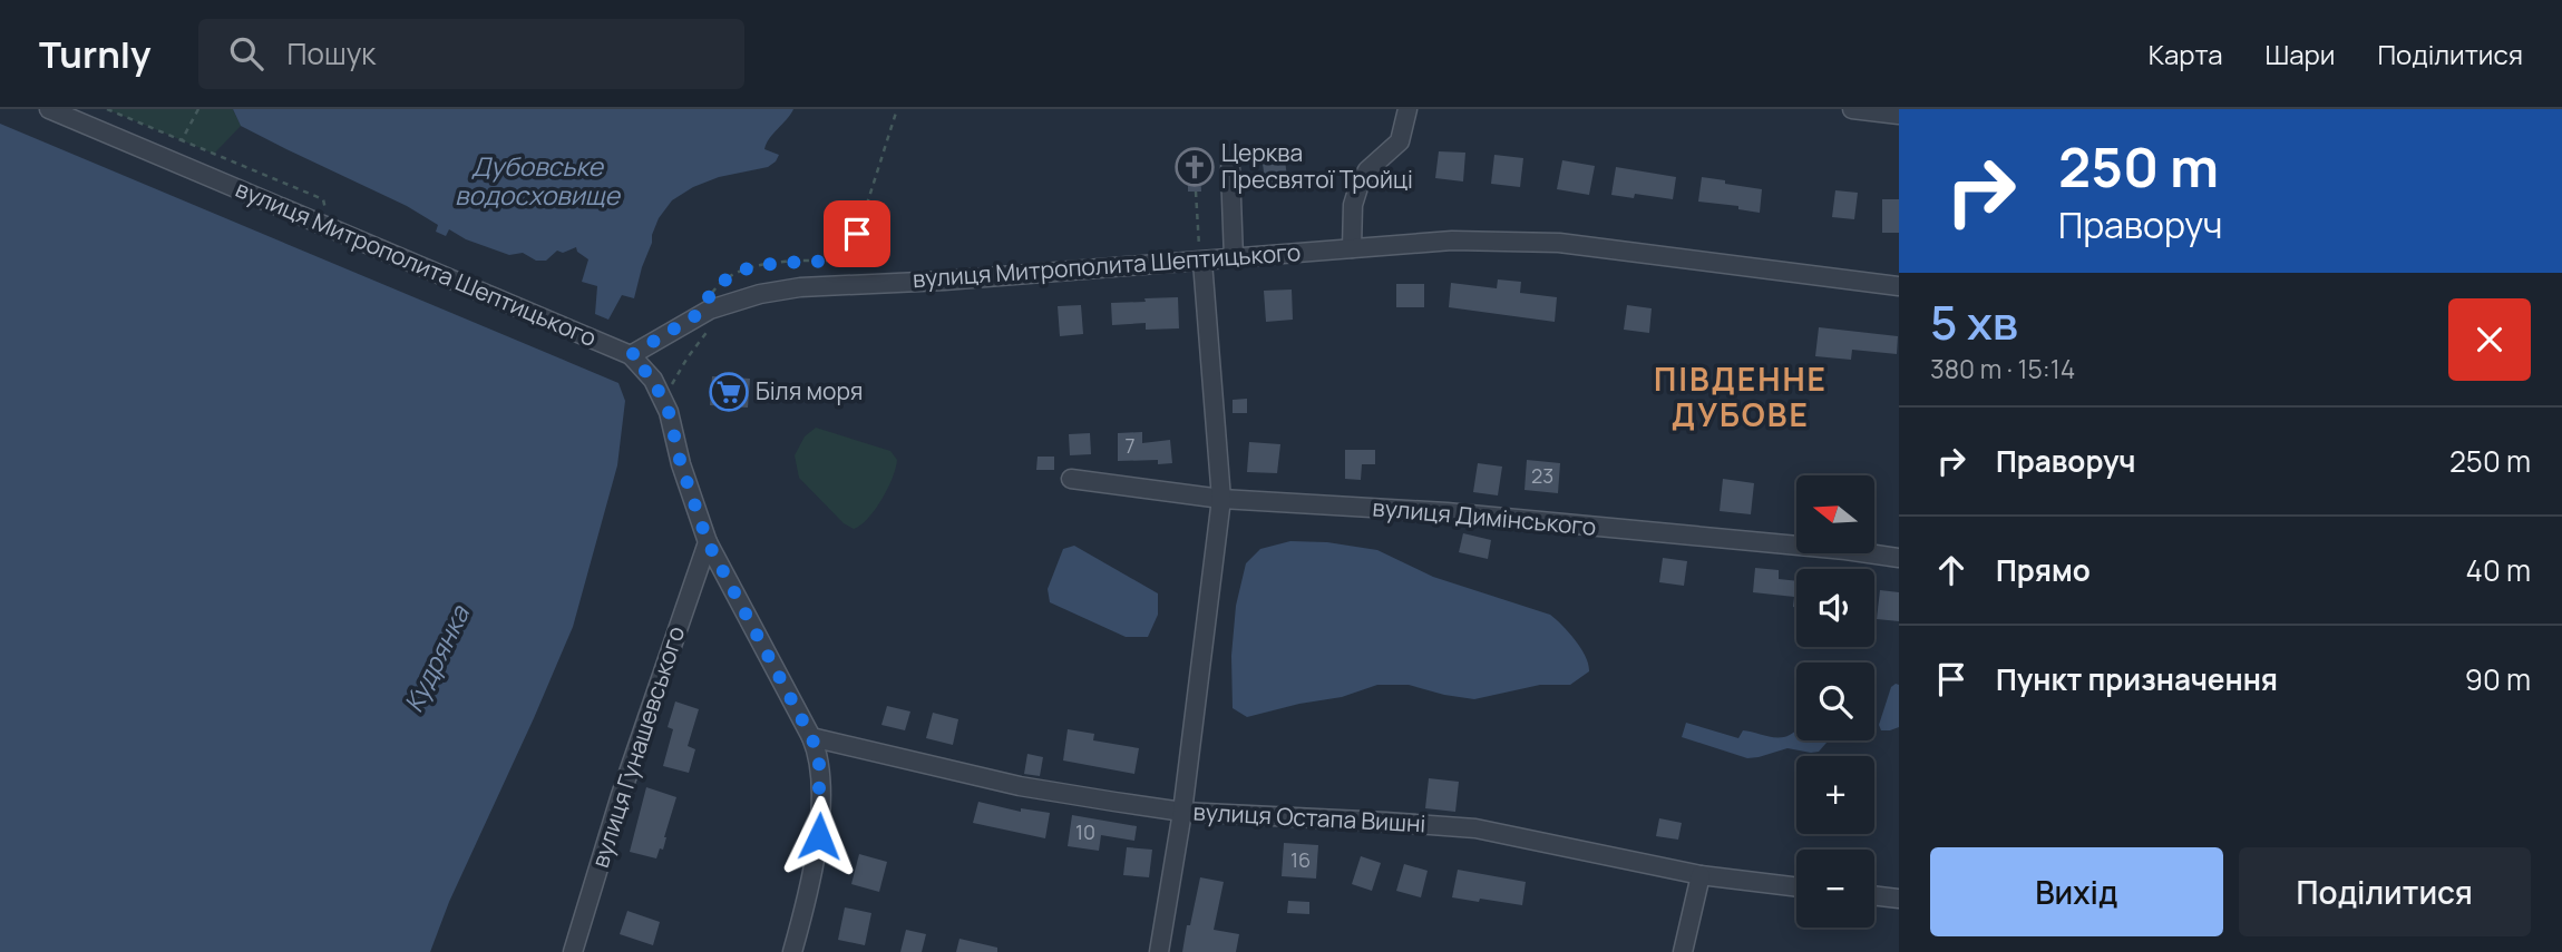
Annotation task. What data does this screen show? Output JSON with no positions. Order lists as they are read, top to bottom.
{
  "streets": {
    "street": [
      "вулиця Митрополита Шептицького",
      "вулиця Димінського",
      "вулиця Гунашевського",
      "вулиця Остапа Вишні"
    ]
  },
  "districts": ["ПІВДЕННЕ ДУБОВЕ"],
  "water": ["Дубовське водосховище", "Кудрянка"],
  "places": {
    "church": ["Церква Пресвятої Тройці"],
    "supermarket": ["Біля моря"]
  },
  "house_numbers": [
    "7",
    "23",
    "10",
    "16"
  ],
  "north": "left",
  "page": {
    "header": "Turnly",
    "search": "Пошук",
    "nav": ["Карта", "Шари", "Поділитися"],
    "turn": ["250 m", "Праворуч"],
    "heading": ["5 хв", "380 m · 15:14"],
    "list": [
      {
        "name": "Праворуч",
        "value": "250 m"
      },
      {
        "name": "Прямо",
        "value": "40 m"
      },
      {
        "name": "Пункт призначення",
        "value": "90 m"
      }
    ],
    "map_buttons": ["+", "−"],
    "buttons": ["Вихід", "Поділитися"]
  }
}
